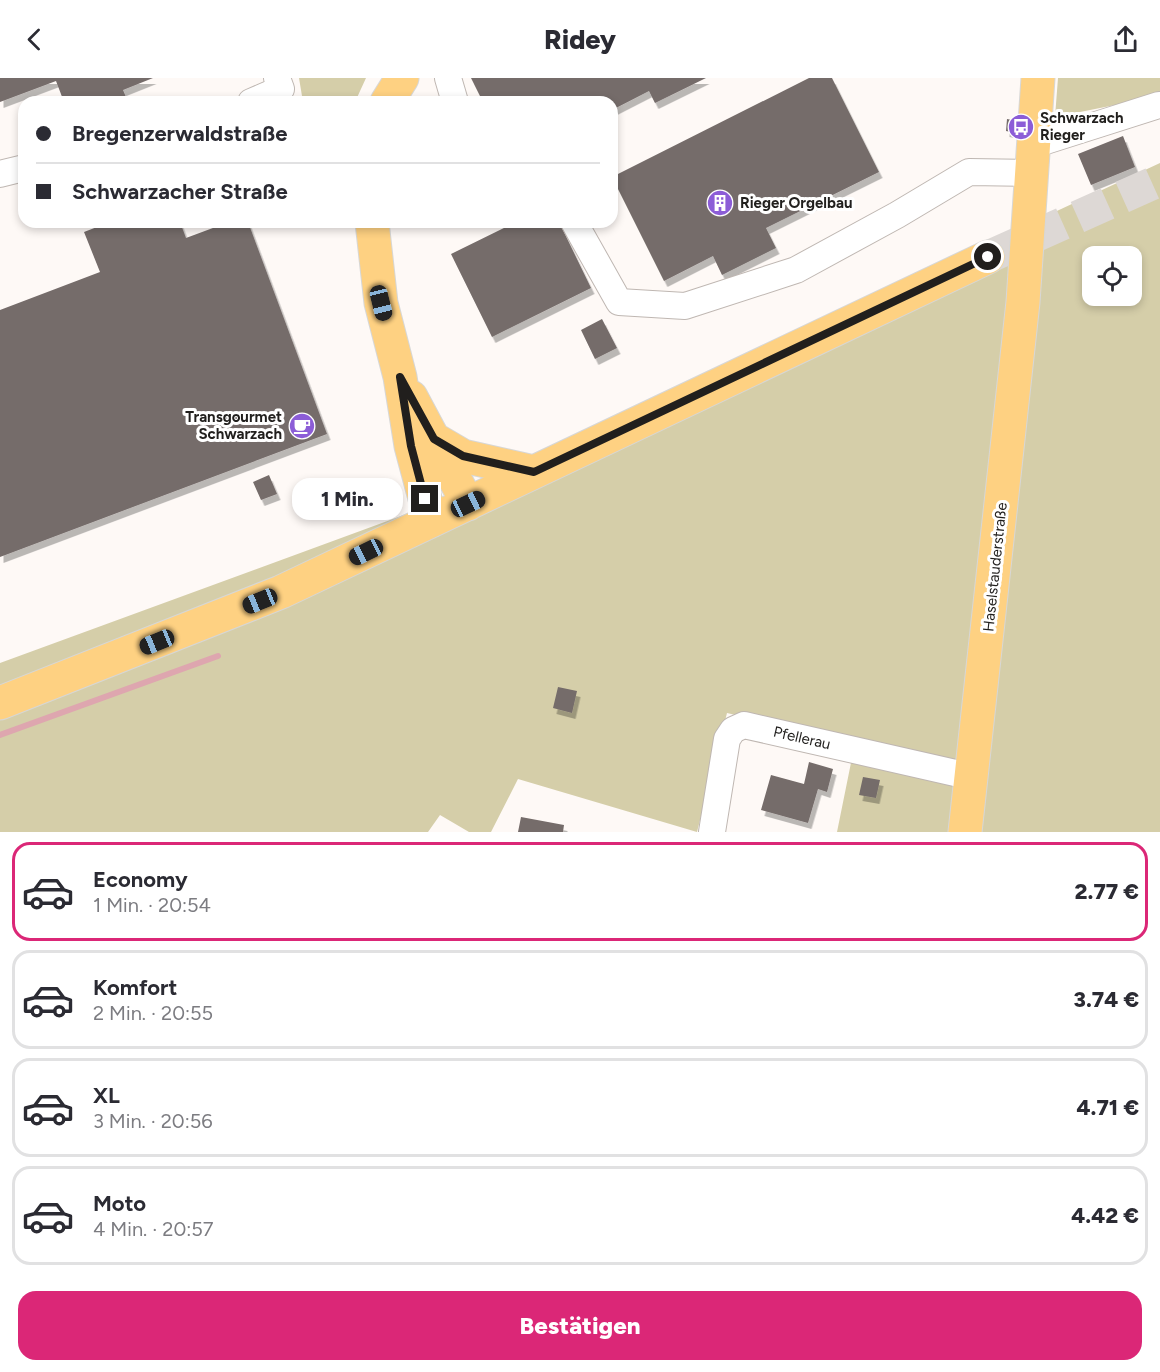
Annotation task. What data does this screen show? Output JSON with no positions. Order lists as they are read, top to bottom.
{
  "streets": {
    "main road": ["Haselstauderstraße"],
    "street": ["Pfellerau"]
  },
  "crossings": [
    ["Haselstauderstraße", "Pfellerau"]
  ],
  "places": {
    "bus stop": ["Schwarzach Rieger"],
    "building": ["Rieger Orgelbau"],
    "cafe": ["Transgourmet Schwarzach"]
  },
  "page": {
    "header": "Ridey",
    "banner": ["Bregenzerwaldstraße", "Schwarzacher Straße"],
    "bubble": "1 Min.",
    "list": [
      {
        "name": "Economy",
        "note": "1 Min. · 20:54",
        "value": "2.77 €"
      },
      {
        "name": "Komfort",
        "note": "2 Min. · 20:55",
        "value": "3.74 €"
      },
      {
        "name": "XL",
        "note": "3 Min. · 20:56",
        "value": "4.71 €"
      },
      {
        "name": "Moto",
        "note": "4 Min. · 20:57",
        "value": "4.42 €"
      }
    ],
    "buttons": "Bestätigen"
  }
}
